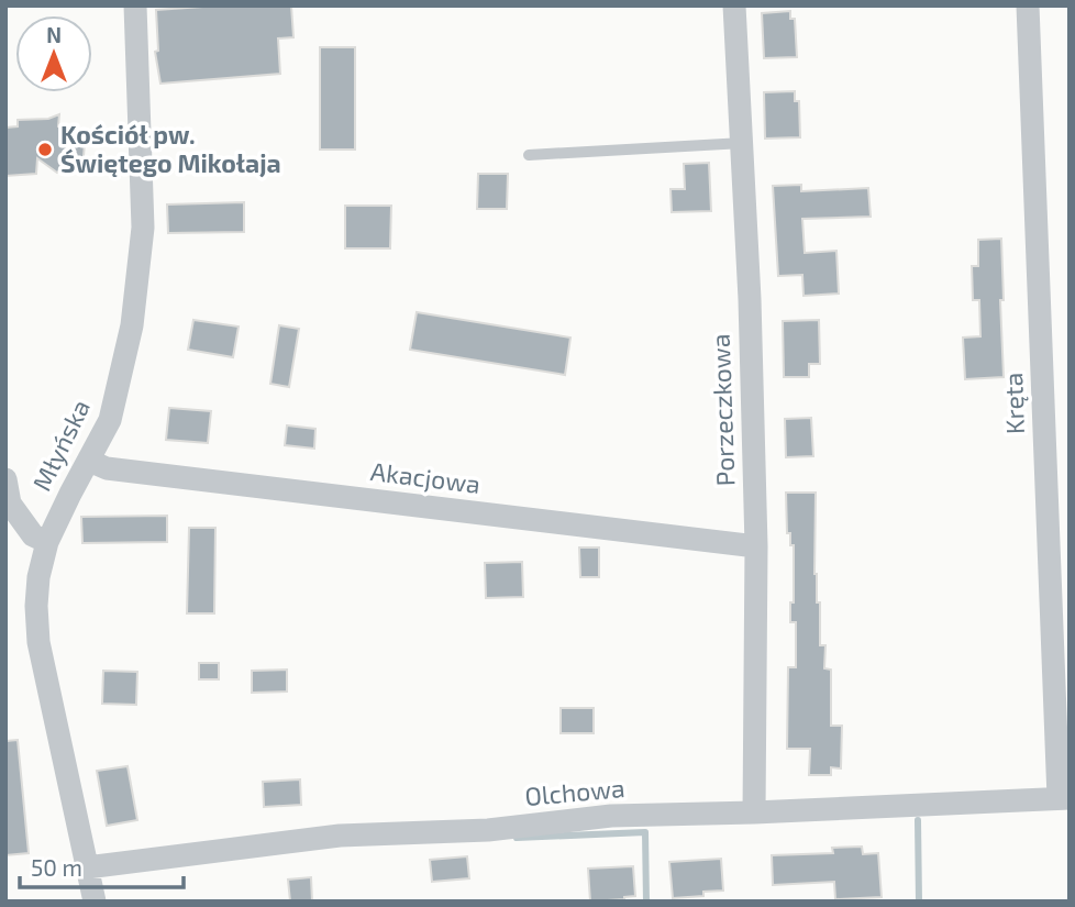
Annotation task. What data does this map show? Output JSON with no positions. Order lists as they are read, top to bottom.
{
  "streets": {
    "street": [
      "Kręta",
      "Porzeczkowa",
      "Młyńska",
      "Akacjowa",
      "Olchowa"
    ]
  },
  "crossings": [
    ["Kręta", "Olchowa"],
    ["Porzeczkowa", "Akacjowa"],
    ["Porzeczkowa", "Olchowa"],
    ["Młyńska", "Akacjowa"],
    ["Młyńska", "Olchowa"]
  ],
  "places": ["Kościół pw. Świętego Mikołaja"],
  "scale_bar": "50 m",
  "north": "top"
}
